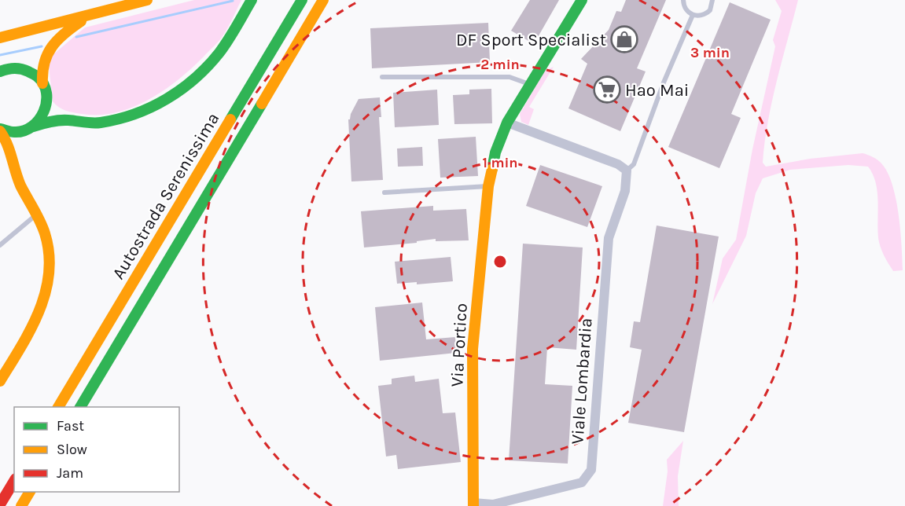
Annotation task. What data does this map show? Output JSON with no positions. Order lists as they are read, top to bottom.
{
  "streets": {
    "main road": ["Autostrada Serenissima", "Via Portico"],
    "street": ["Viale Lombardia"]
  },
  "crossings": [
    ["Via Portico", "Viale Lombardia"]
  ],
  "places": {
    "shop": ["DF Sport Specialist"],
    "supermarket": ["Hao Mai"]
  },
  "legend": ["Fast", "Slow", "Jam"],
  "rings": ["3 min", "2 min", "1 min"]
}
